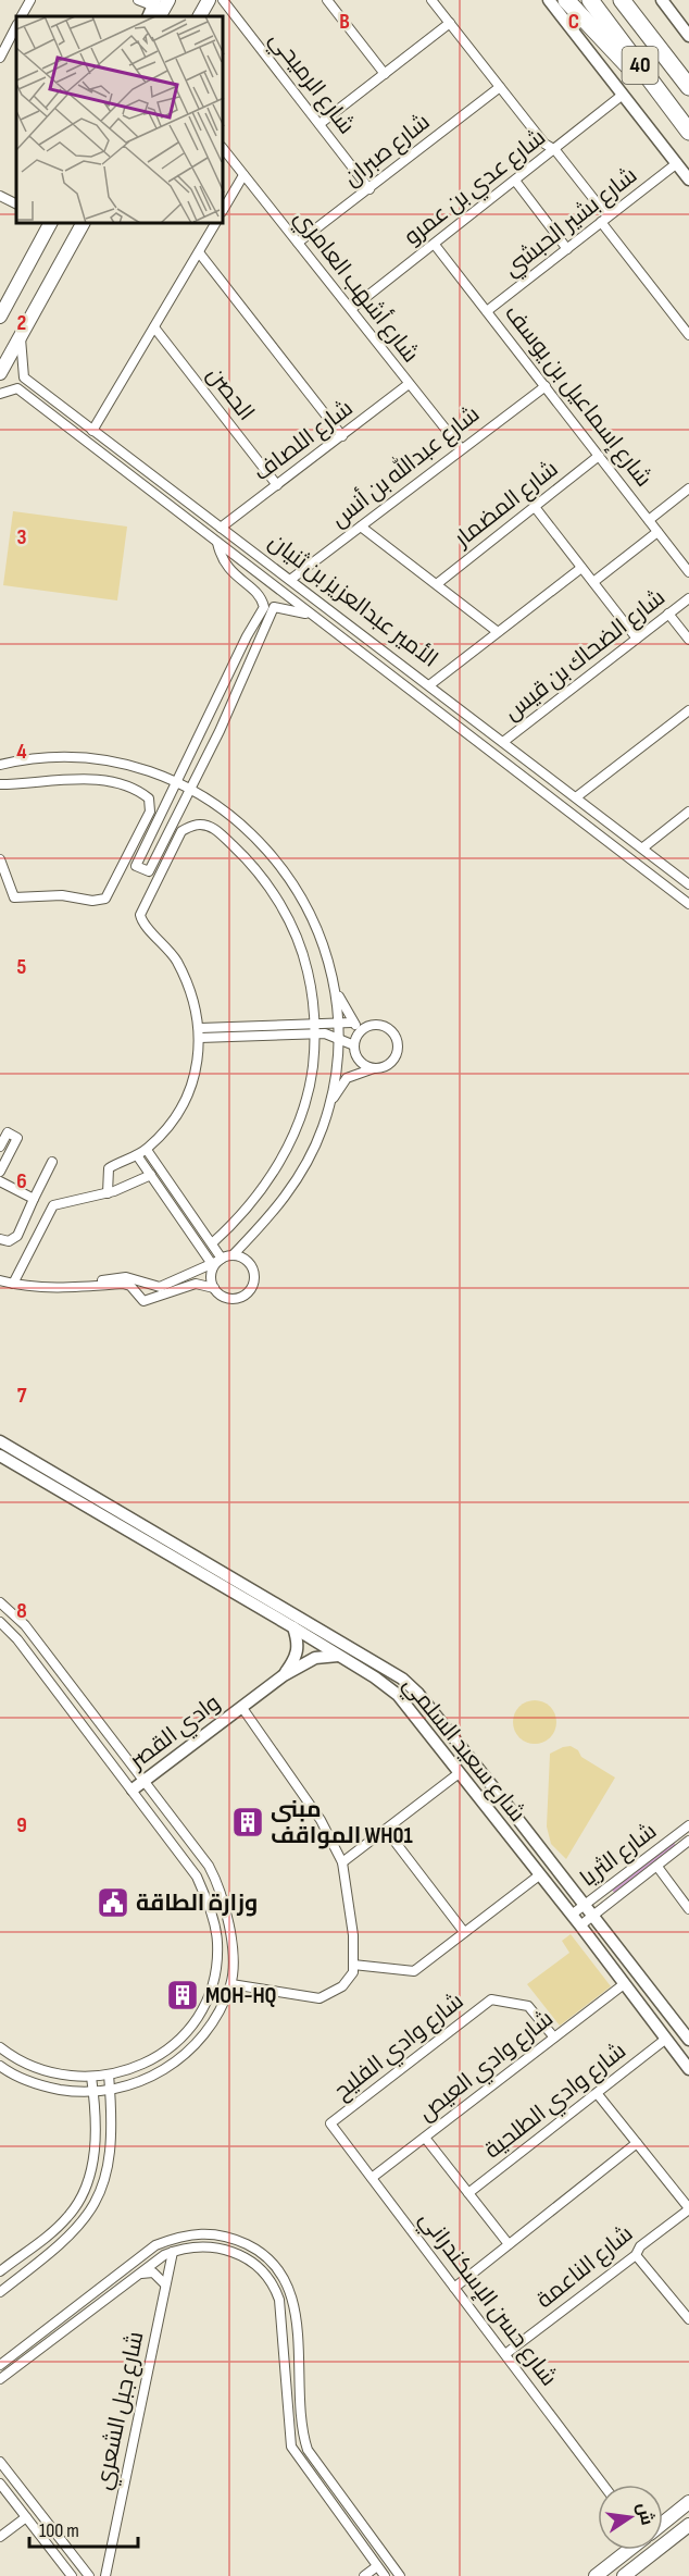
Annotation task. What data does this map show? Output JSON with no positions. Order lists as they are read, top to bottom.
{
  "streets": {
    "highway": ["40"],
    "street": [
      "شارع الرميحي",
      "شارع صبران",
      "شارع عدي بن عمرو",
      "شارع بشير الحبشي",
      "شارع أشهب العامري",
      "الحصن",
      "شارع إسماعيل بن يوسف",
      "شارع اللصاف",
      "شارع عبدالله بن أنس",
      "شارع المضمار",
      "الأمير عبدالعزيز بن ثنيان",
      "شارع الضحاك بن قيس",
      "وادي القصر",
      "شارع سعيد السلمي",
      "شارع الثريا",
      "شارع وادي الفليح",
      "شارع وادي العيص",
      "شارع وادي الطلحية",
      "شارع الناعمة",
      "شارع حسن الإسكندراني",
      "شارع جبل الشعري"
    ]
  },
  "crossings": [
    ["شارع الرميحي", "شارع صبران"],
    ["شارع صبران", "شارع أشهب العامري"],
    ["شارع عدي بن عمرو", "شارع أشهب العامري"],
    ["شارع عدي بن عمرو", "شارع إسماعيل بن يوسف"],
    ["شارع بشير الحبشي", "شارع إسماعيل بن يوسف"],
    ["شارع أشهب العامري", "شارع اللصاف"],
    ["شارع أشهب العامري", "شارع عبدالله بن أنس"],
    ["الحصن", "شارع اللصاف"],
    ["شارع إسماعيل بن يوسف", "شارع عبدالله بن أنس"],
    ["شارع إسماعيل بن يوسف", "شارع المضمار"],
    ["شارع اللصاف", "الأمير عبدالعزيز بن ثنيان"],
    ["شارع عبدالله بن أنس", "الأمير عبدالعزيز بن ثنيان"],
    ["الأمير عبدالعزيز بن ثنيان", "شارع الضحاك بن قيس"],
    ["وادي القصر", "شارع سعيد السلمي"],
    ["شارع سعيد السلمي", "شارع الثريا"],
    ["شارع سعيد السلمي", "شارع وادي العيص"],
    ["شارع سعيد السلمي", "شارع وادي الطلحية"],
    ["شارع وادي الفليح", "شارع وادي العيص"],
    ["شارع وادي الفليح", "شارع حسن الإسكندراني"],
    ["شارع وادي العيص", "شارع حسن الإسكندراني"],
    ["شارع الناعمة", "شارع حسن الإسكندراني"]
  ],
  "places": {
    "building": ["مبنى المواقف WH01", "MOH-HQ"],
    "public building": ["وزارة الطاقة"]
  },
  "scale_bar": "100 m",
  "north": "right",
  "grid": {
    "columns": ["B", "C"],
    "rows": [
      "2",
      "3",
      "4",
      "5",
      "6",
      "7",
      "8",
      "9"
    ]
  }
}
